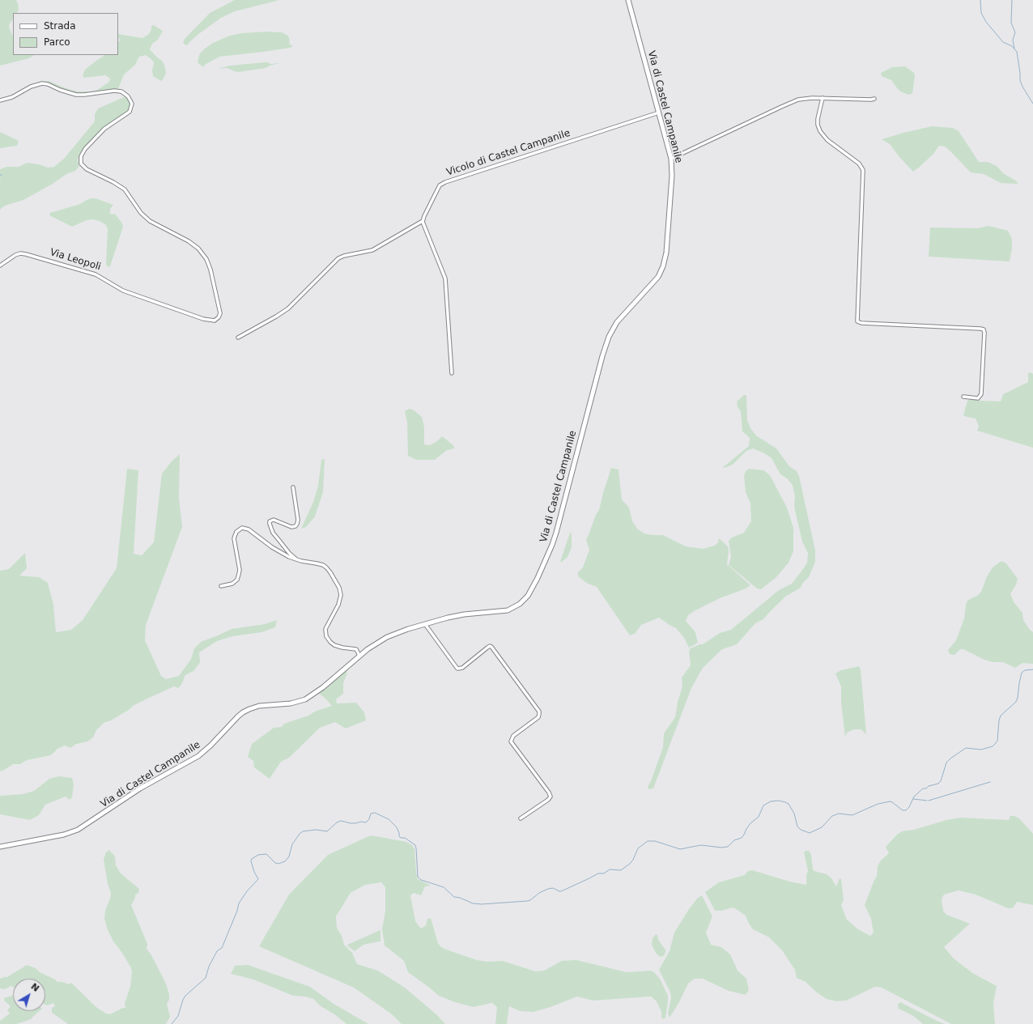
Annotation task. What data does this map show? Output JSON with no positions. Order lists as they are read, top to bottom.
{
  "streets": {
    "street": ["Via di Castel Campanile", "Vicolo di Castel Campanile", "Via Leopoli"]
  },
  "crossings": [
    ["Via di Castel Campanile", "Vicolo di Castel Campanile"]
  ],
  "legend": ["Strada", "Parco"],
  "north": "top right"
}
